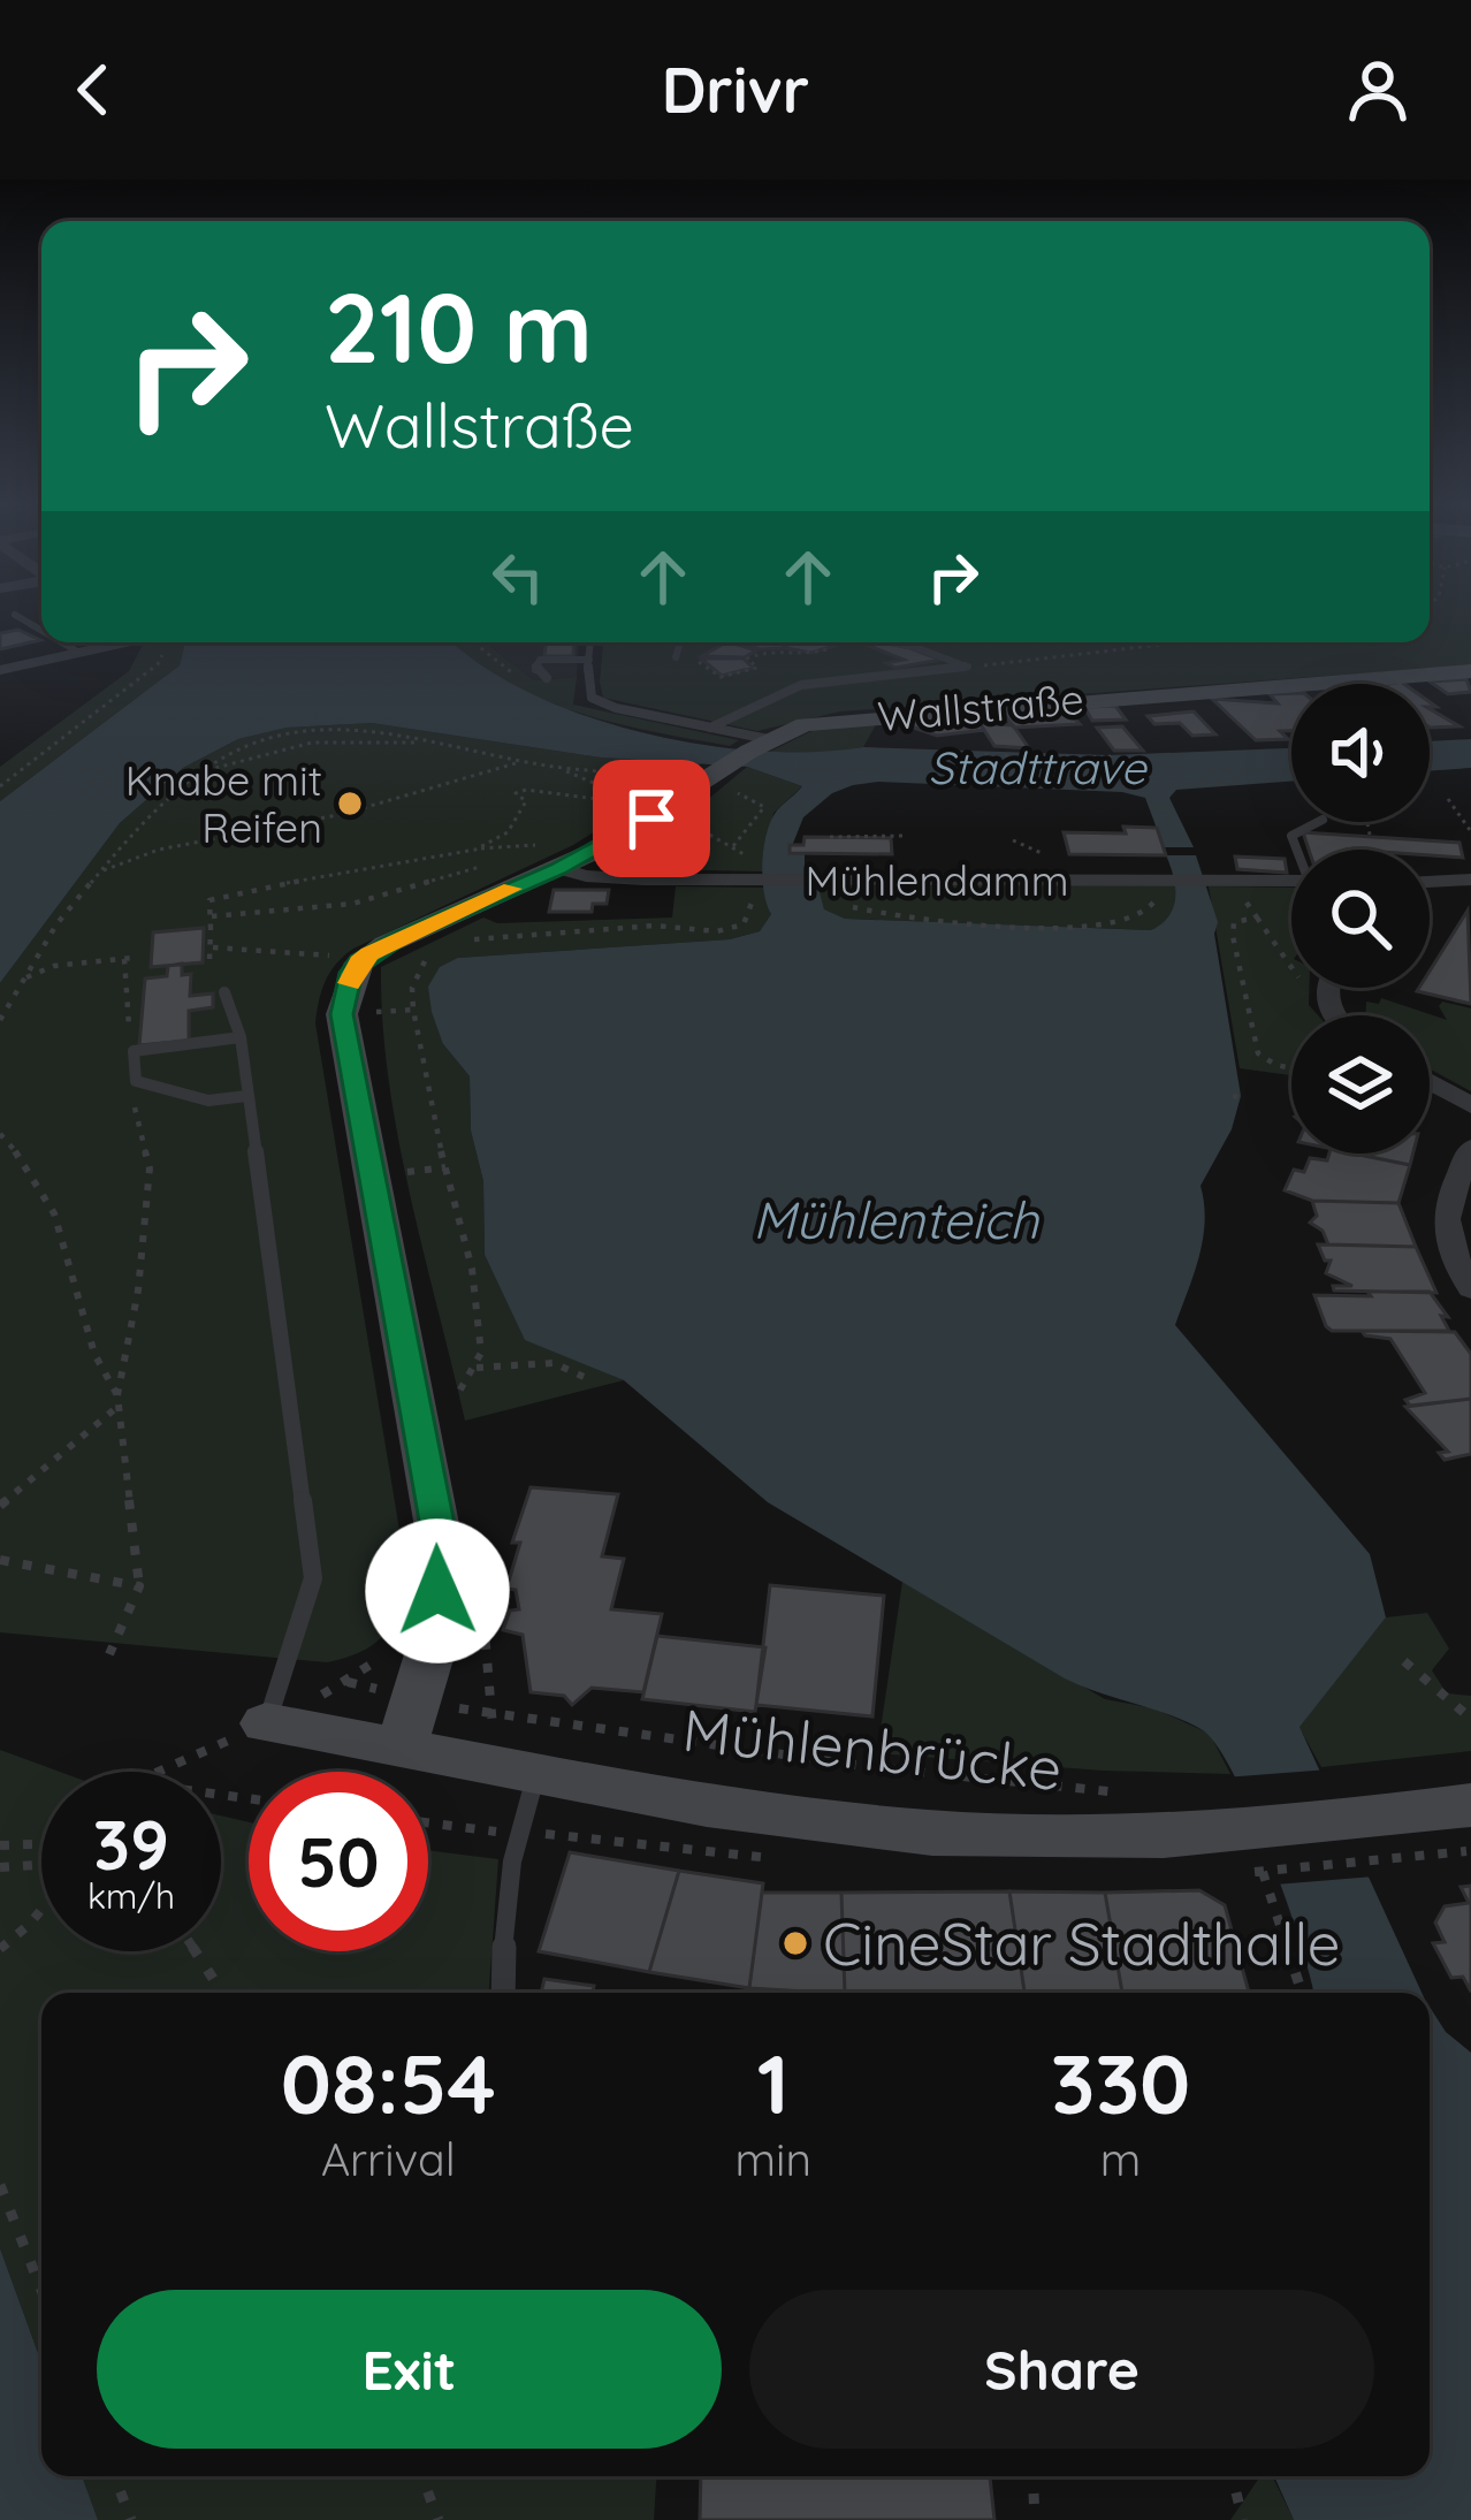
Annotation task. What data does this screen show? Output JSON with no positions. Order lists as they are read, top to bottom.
{
  "streets": {
    "main road": ["Wallstraße", "Mühlenbrücke"],
    "street": ["Mühlendamm"]
  },
  "crossings": [
    ["Wallstraße", "Mühlendamm"],
    ["Wallstraße", "Mühlenbrücke"]
  ],
  "water": ["Stadttrave", "Mühlenteich"],
  "places": ["Knabe mit Reifen", "CineStar Stadthalle"],
  "page": {
    "header": "Drivr",
    "turn": ["210 m", "Wallstraße"],
    "speed": "39 km/h",
    "limit": "50",
    "eta": [
      "08:54",
      "Arrival",
      "1",
      "min",
      "330",
      "m"
    ],
    "buttons": ["Exit", "Share"]
  }
}
